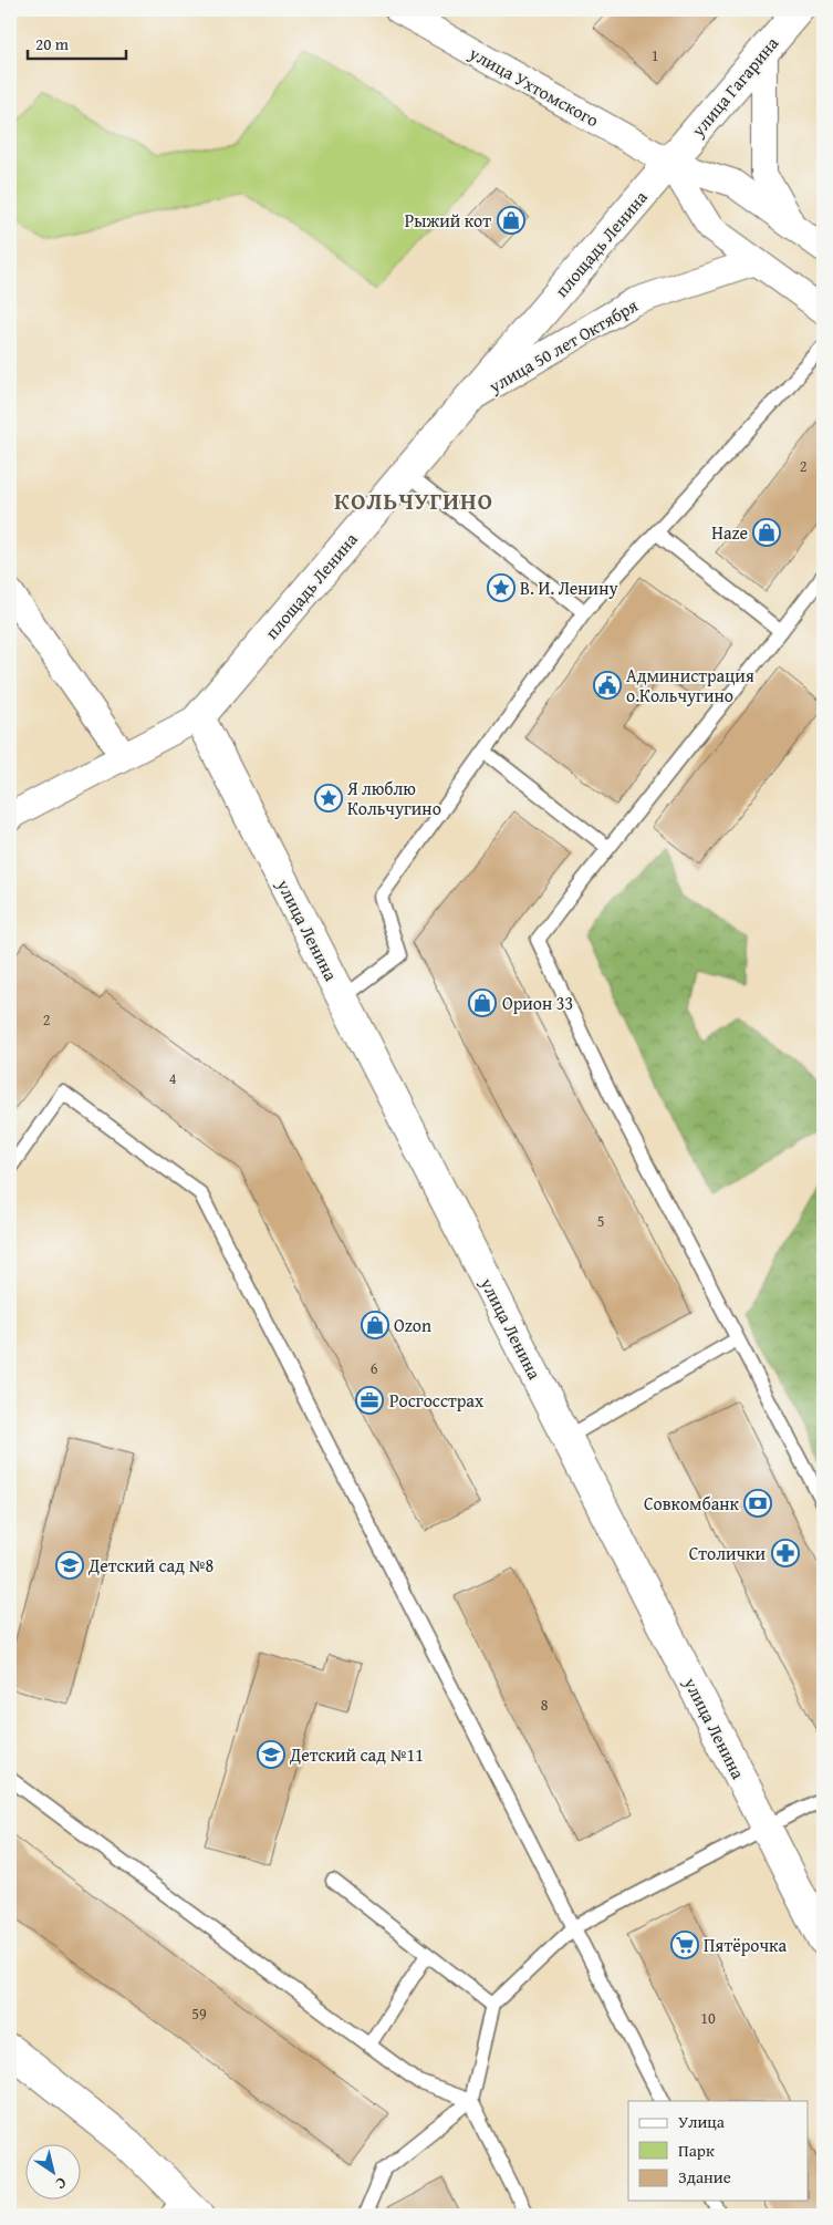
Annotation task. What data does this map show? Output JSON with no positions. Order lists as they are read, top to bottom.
{
  "streets": {
    "main road": ["улица Гагарина", "площадь Ленина", "улица Ленина"],
    "street": ["улица Ухтомского", "улица 50 лет Октября"]
  },
  "crossings": [
    ["улица Ухтомского", "улица Гагарина"],
    ["улица Ухтомского", "площадь Ленина"],
    ["улица Гагарина", "площадь Ленина"],
    ["площадь Ленина", "улица 50 лет Октября"],
    ["площадь Ленина", "улица Ленина"]
  ],
  "districts": ["КОЛЬЧУГИНО"],
  "places": {
    "shop": [
      "Рыжий кот",
      "Haze",
      "Орион 33",
      "Ozon"
    ],
    "place": ["В. И. Ленину", "Я люблю Кольчугино"],
    "public building": ["Администрация о.Кольчугино"],
    "office": ["Росгосстрах"],
    "bank": ["Совкомбанк"],
    "pharmacy": ["Столички"],
    "school or university": ["Детский сад №8", "Детский сад №11"],
    "supermarket": ["Пятёрочка"]
  },
  "house_numbers": [
    "1",
    "2",
    "2",
    "4",
    "5",
    "6",
    "8",
    "59",
    "10"
  ],
  "legend": ["Улица", "Парк", "Здание"],
  "scale_bar": "20 m",
  "north": "bottom right"
}
